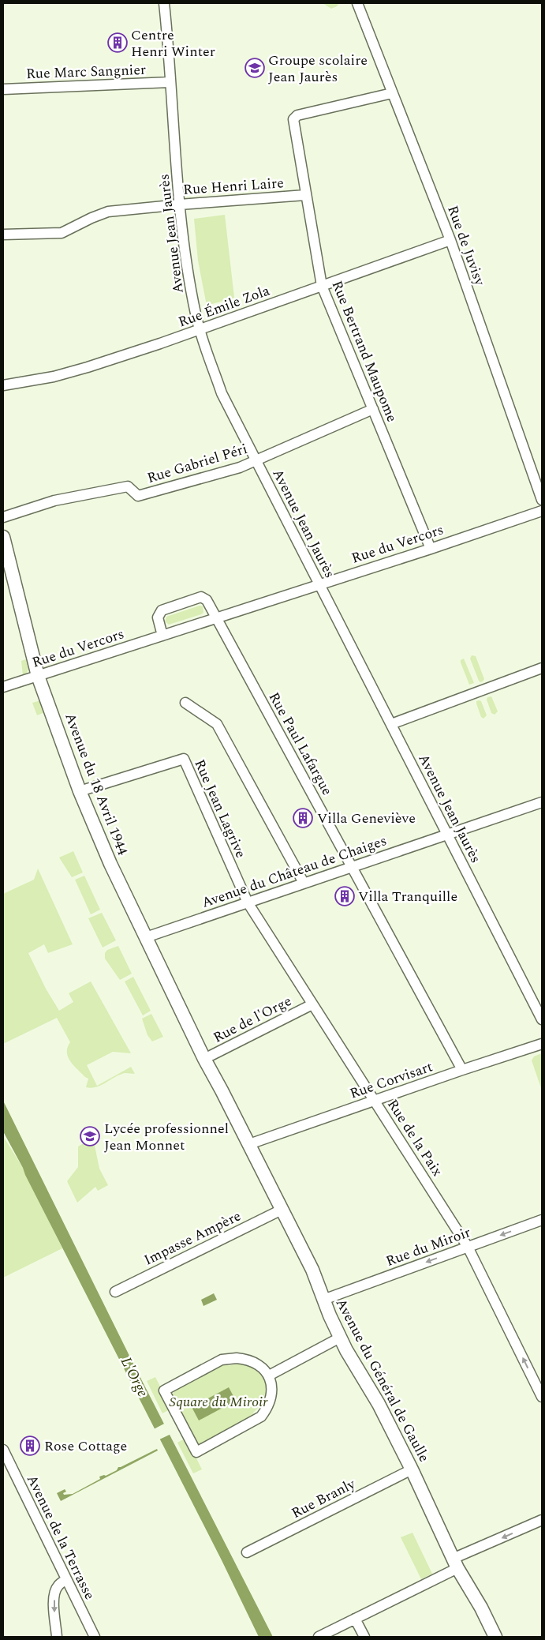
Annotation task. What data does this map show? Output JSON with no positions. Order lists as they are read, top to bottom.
{
  "streets": {
    "street": [
      "Rue Marc Sangnier",
      "Rue Henri Laire",
      "Avenue Jean Jaurès",
      "Rue de Juvisy",
      "Rue Émile Zola",
      "Rue Bertrand Maupome",
      "Rue Gabriel Péri",
      "Rue du Vercors",
      "Rue Paul Lafargue",
      "Avenue du 18 Avril 1944",
      "Rue Jean Lagrive",
      "Avenue du Château de Chaiges",
      "Rue de l'Orge",
      "Rue Corvisart",
      "Rue de la Paix",
      "Impasse Ampère",
      "Rue du Miroir",
      "Avenue du Général de Gaulle",
      "Rue Branly",
      "Avenue de la Terrasse"
    ]
  },
  "crossings": [
    ["Rue Marc Sangnier", "Avenue Jean Jaurès"],
    ["Rue Henri Laire", "Avenue Jean Jaurès"],
    ["Rue Henri Laire", "Rue Bertrand Maupome"],
    ["Avenue Jean Jaurès", "Rue Émile Zola"],
    ["Avenue Jean Jaurès", "Rue Gabriel Péri"],
    ["Avenue Jean Jaurès", "Rue du Vercors"],
    ["Avenue Jean Jaurès", "Avenue du Château de Chaiges"],
    ["Rue de Juvisy", "Rue Émile Zola"],
    ["Rue de Juvisy", "Rue Bertrand Maupome"],
    ["Rue Émile Zola", "Rue Bertrand Maupome"],
    ["Rue Bertrand Maupome", "Rue Gabriel Péri"],
    ["Rue Bertrand Maupome", "Rue du Vercors"],
    ["Rue du Vercors", "Rue Paul Lafargue"],
    ["Rue du Vercors", "Avenue du 18 Avril 1944"],
    ["Rue Paul Lafargue", "Avenue du Château de Chaiges"],
    ["Rue Paul Lafargue", "Rue Corvisart"],
    ["Avenue du 18 Avril 1944", "Rue Jean Lagrive"],
    ["Avenue du 18 Avril 1944", "Avenue du Château de Chaiges"],
    ["Avenue du 18 Avril 1944", "Avenue du Général de Gaulle"],
    ["Rue Jean Lagrive", "Avenue du Château de Chaiges"],
    ["Rue Jean Lagrive", "Rue de la Paix"],
    ["Avenue du Château de Chaiges", "Rue de la Paix"],
    ["Rue de l'Orge", "Rue de la Paix"],
    ["Rue de l'Orge", "Avenue du Général de Gaulle"],
    ["Rue Corvisart", "Rue de la Paix"],
    ["Rue Corvisart", "Avenue du Général de Gaulle"],
    ["Rue de la Paix", "Rue du Miroir"],
    ["Impasse Ampère", "Avenue du Général de Gaulle"],
    ["Rue du Miroir", "Avenue du Général de Gaulle"],
    ["Avenue du Général de Gaulle", "Rue Branly"]
  ],
  "one_way": ["Rue du Miroir"],
  "water": ["L'Orge"],
  "parks": ["Square du Miroir"],
  "places": {
    "building": [
      "Centre Henri Winter",
      "Villa Geneviève",
      "Villa Tranquille",
      "Rose Cottage"
    ],
    "school or university": ["Groupe scolaire Jean Jaurès", "Lycée professionnel Jean Monnet"]
  }
}
